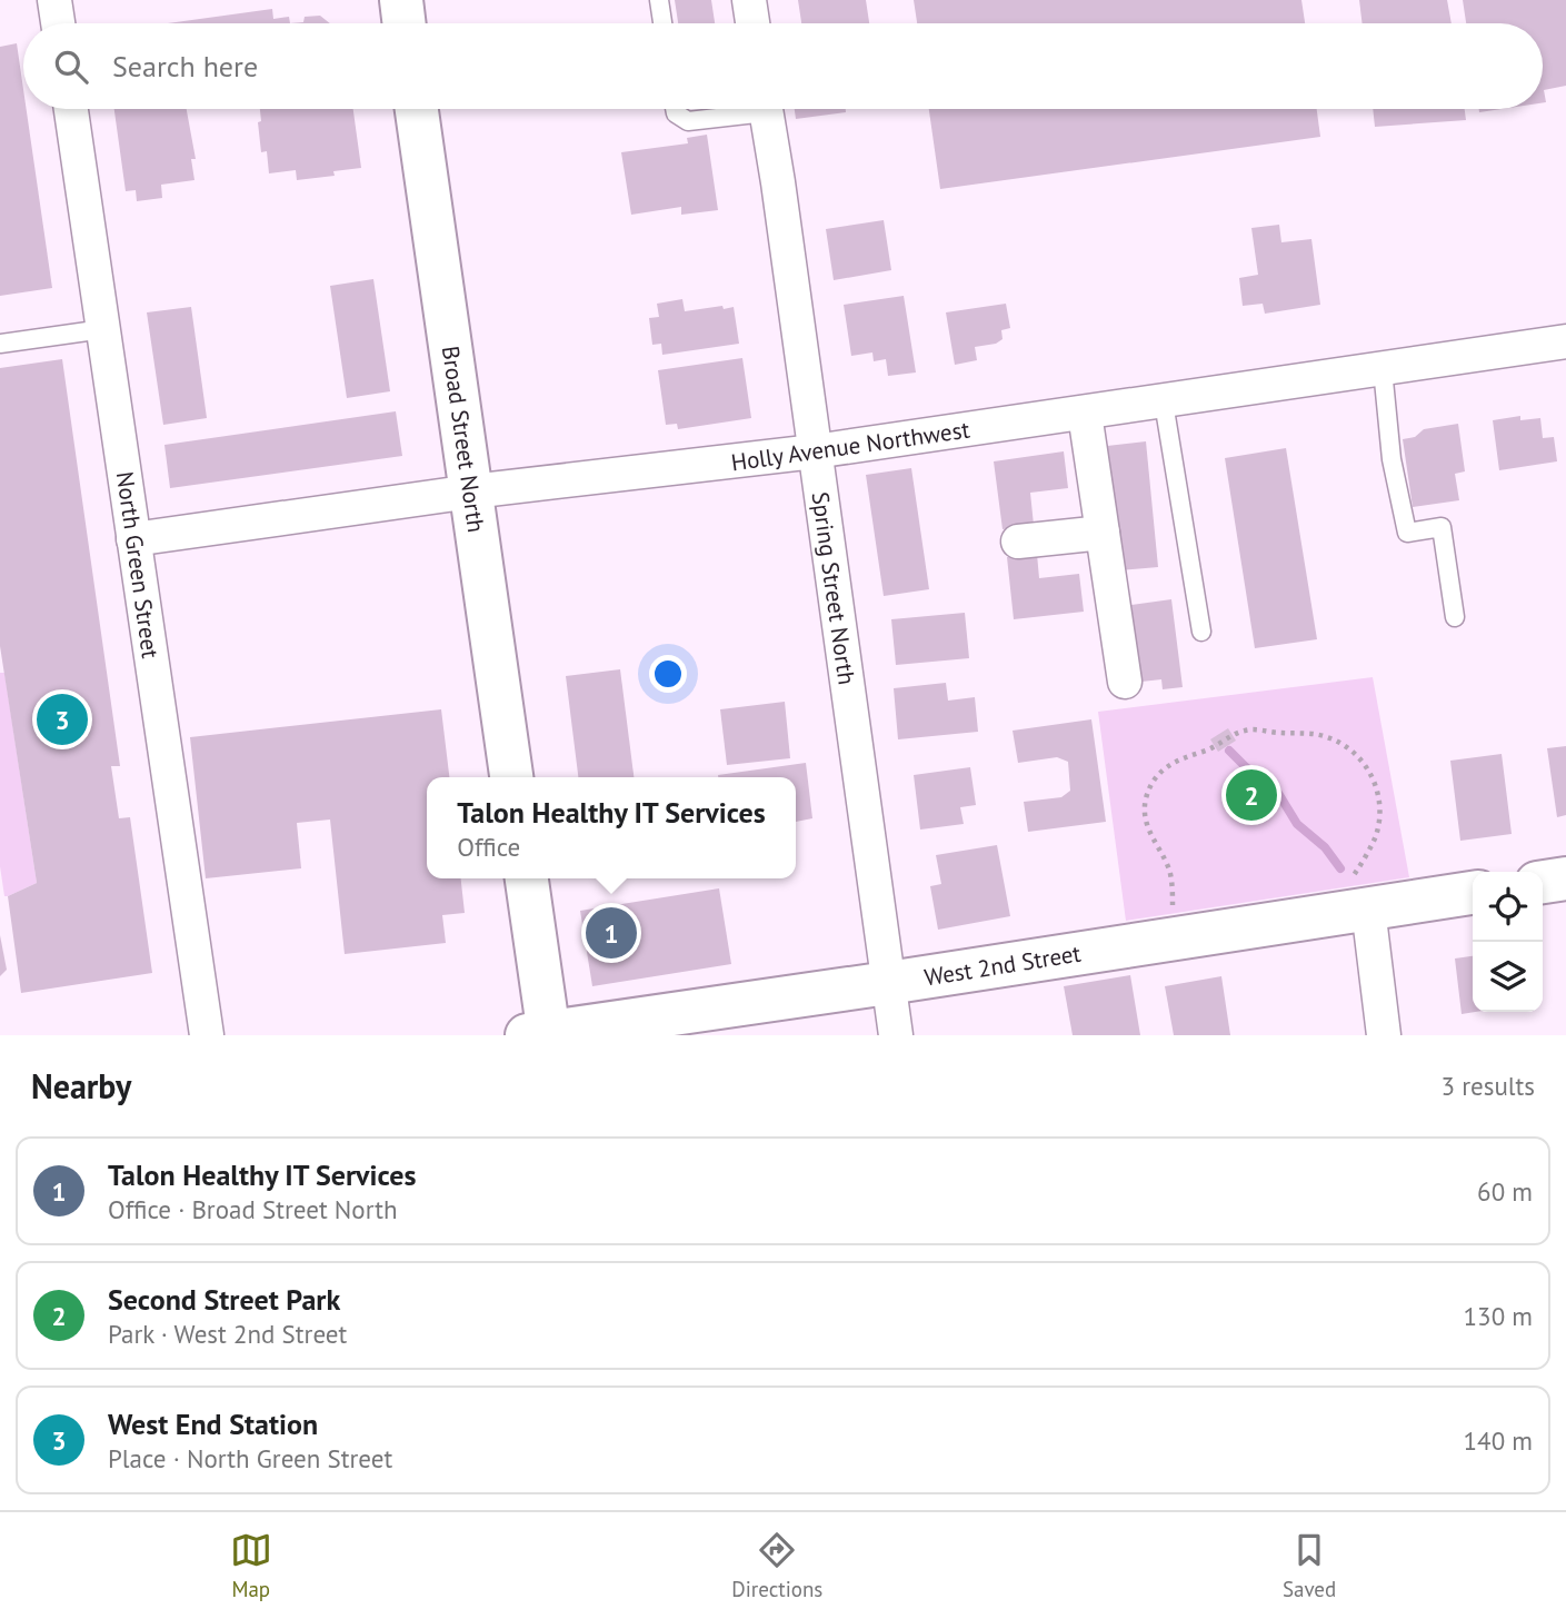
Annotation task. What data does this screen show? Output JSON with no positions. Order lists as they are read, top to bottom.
{
  "streets": {
    "main road": ["Broad Street North", "West 2nd Street"],
    "street": ["Holly Avenue Northwest", "North Green Street", "Spring Street North"]
  },
  "crossings": [
    ["Broad Street North", "Holly Avenue Northwest"],
    ["Holly Avenue Northwest", "North Green Street"],
    ["Holly Avenue Northwest", "Spring Street North"],
    ["Spring Street North", "West 2nd Street"]
  ],
  "page": {
    "search": "Search here",
    "pins": ["3", "2", "1"],
    "popup": ["Talon Healthy IT Services", "Office"],
    "heading": ["Nearby", "3 results"],
    "list": [
      {
        "mark": "1",
        "name": "Talon Healthy IT Services",
        "note": "Office · Broad Street North",
        "value": "60 m"
      },
      {
        "mark": "2",
        "name": "Second Street Park",
        "note": "Park · West 2nd Street",
        "value": "130 m"
      },
      {
        "mark": "3",
        "name": "West End Station",
        "note": "Place · North Green Street",
        "value": "140 m"
      }
    ],
    "nav": ["Map", "Directions", "Saved"]
  }
}
